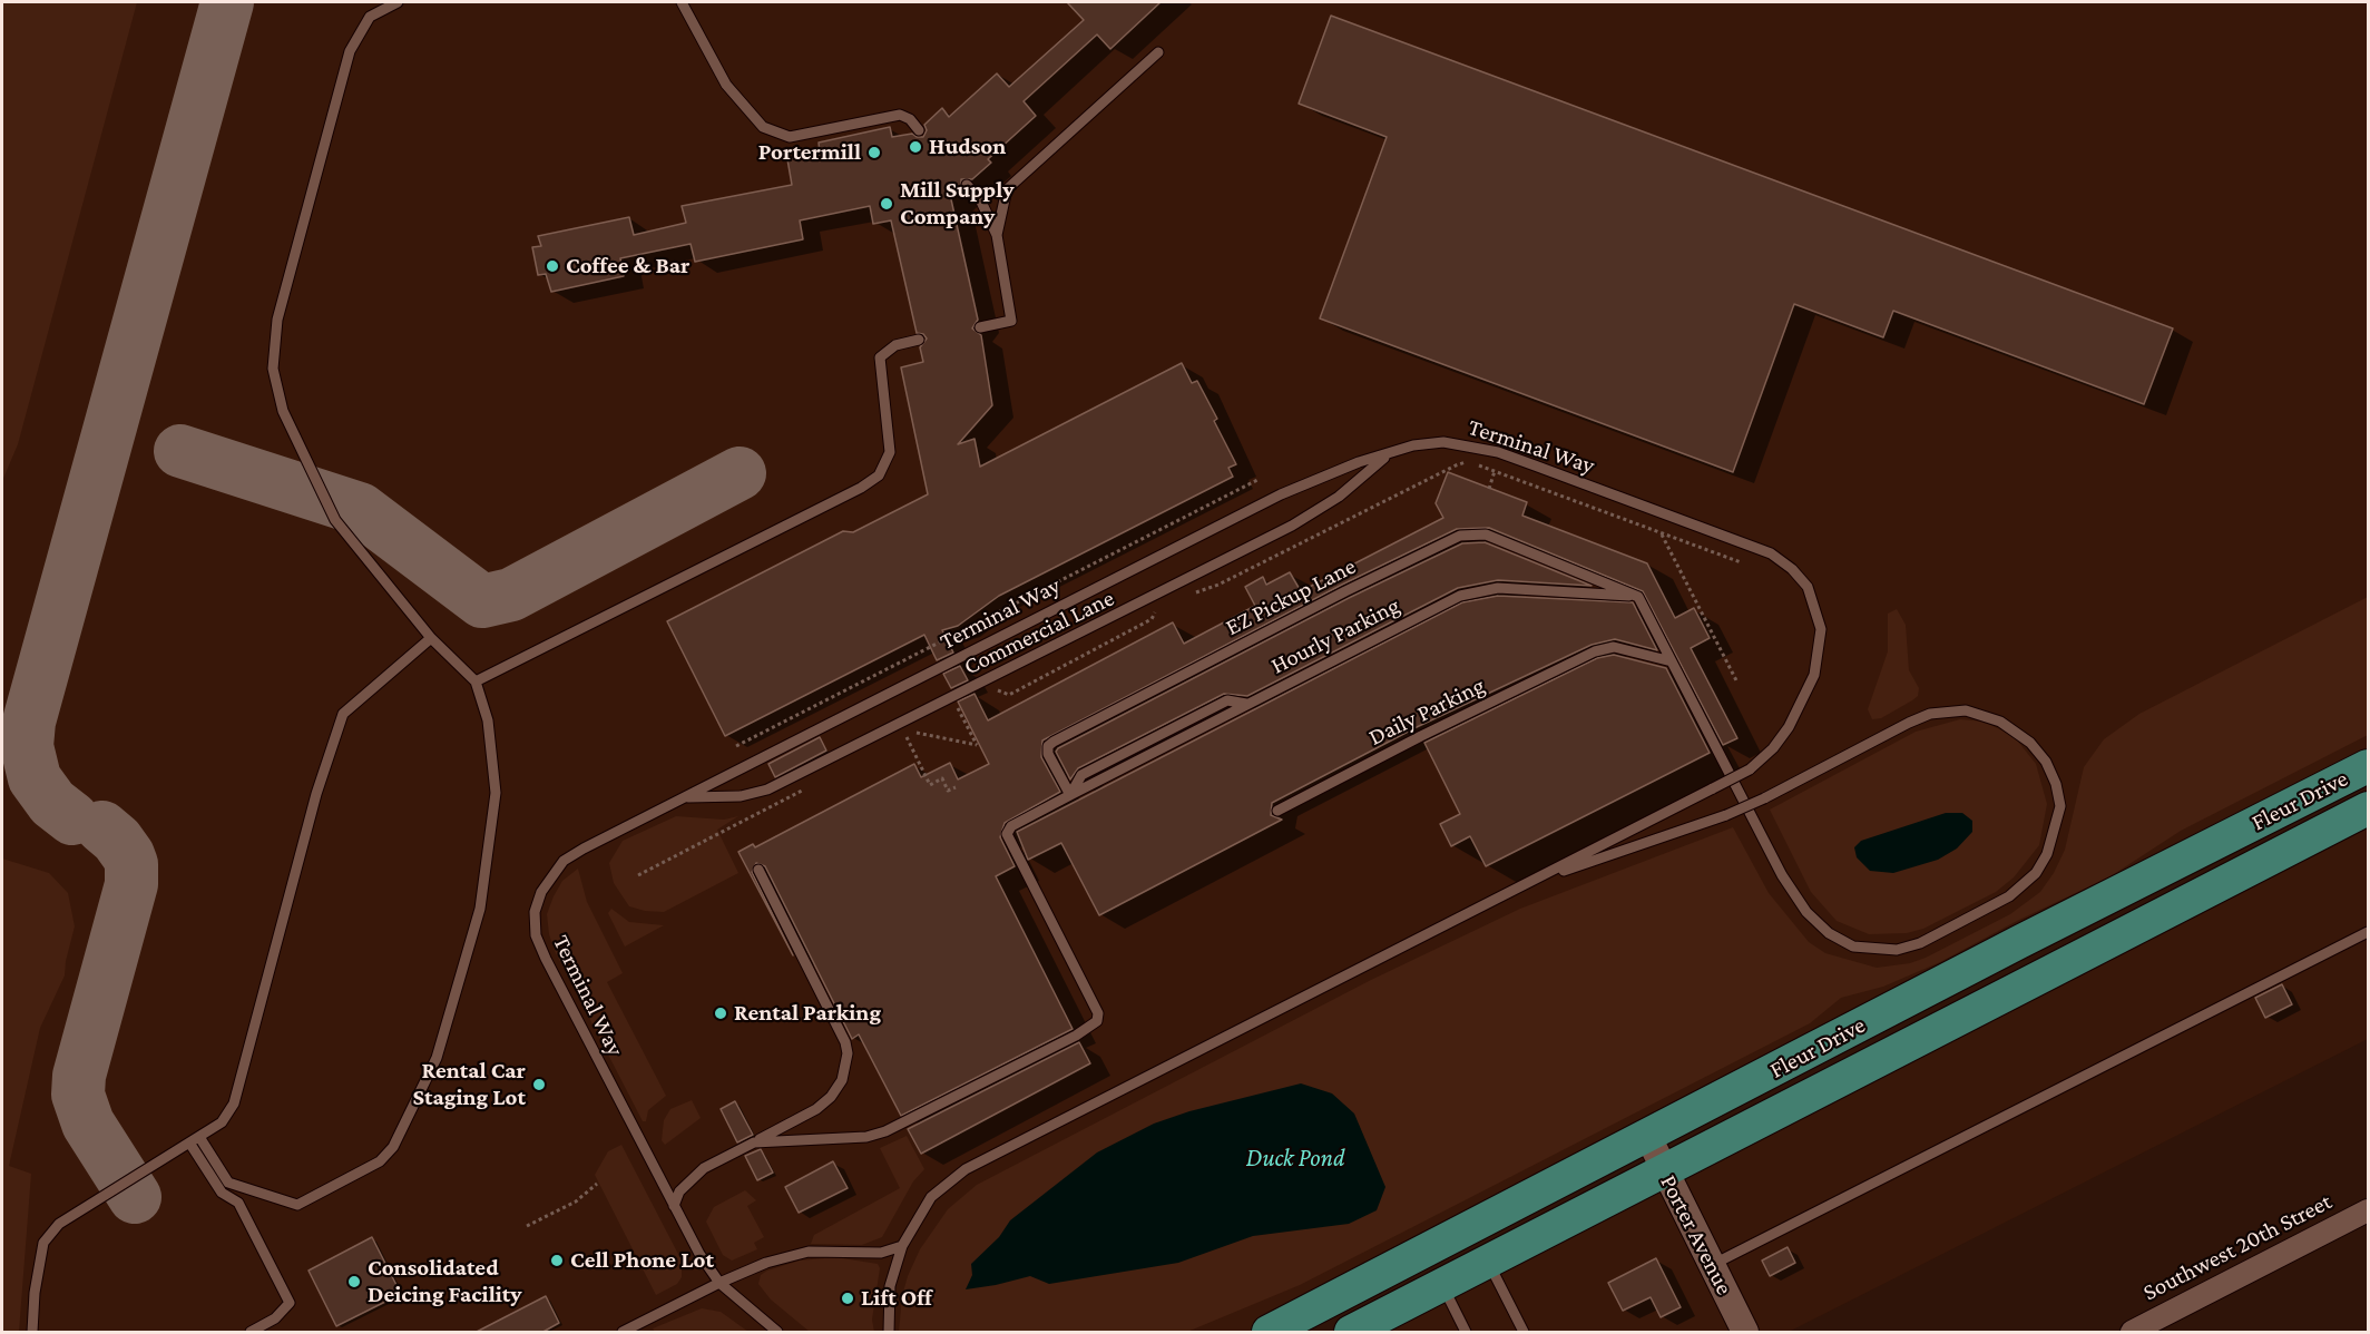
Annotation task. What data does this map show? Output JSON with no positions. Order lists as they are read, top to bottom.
{
  "streets": {
    "main road": ["Fleur Drive"],
    "street": ["Porter Avenue", "Southwest 20th Street"],
    "lane": [
      "Terminal Way",
      "EZ Pickup Lane",
      "Commercial Lane",
      "Hourly Parking",
      "Daily Parking"
    ]
  },
  "crossings": [
    ["Terminal Way", "Commercial Lane"],
    ["EZ Pickup Lane", "Hourly Parking"],
    ["Fleur Drive", "Porter Avenue"]
  ],
  "water": ["Duck Pond"],
  "places": [
    "Hudson",
    "Portermill",
    "Mill Supply Company",
    "Coffee & Bar",
    "Rental Parking",
    "Rental Car Staging Lot",
    "Cell Phone Lot",
    "Consolidated Deicing Facility",
    "Lift Off"
  ]
}
